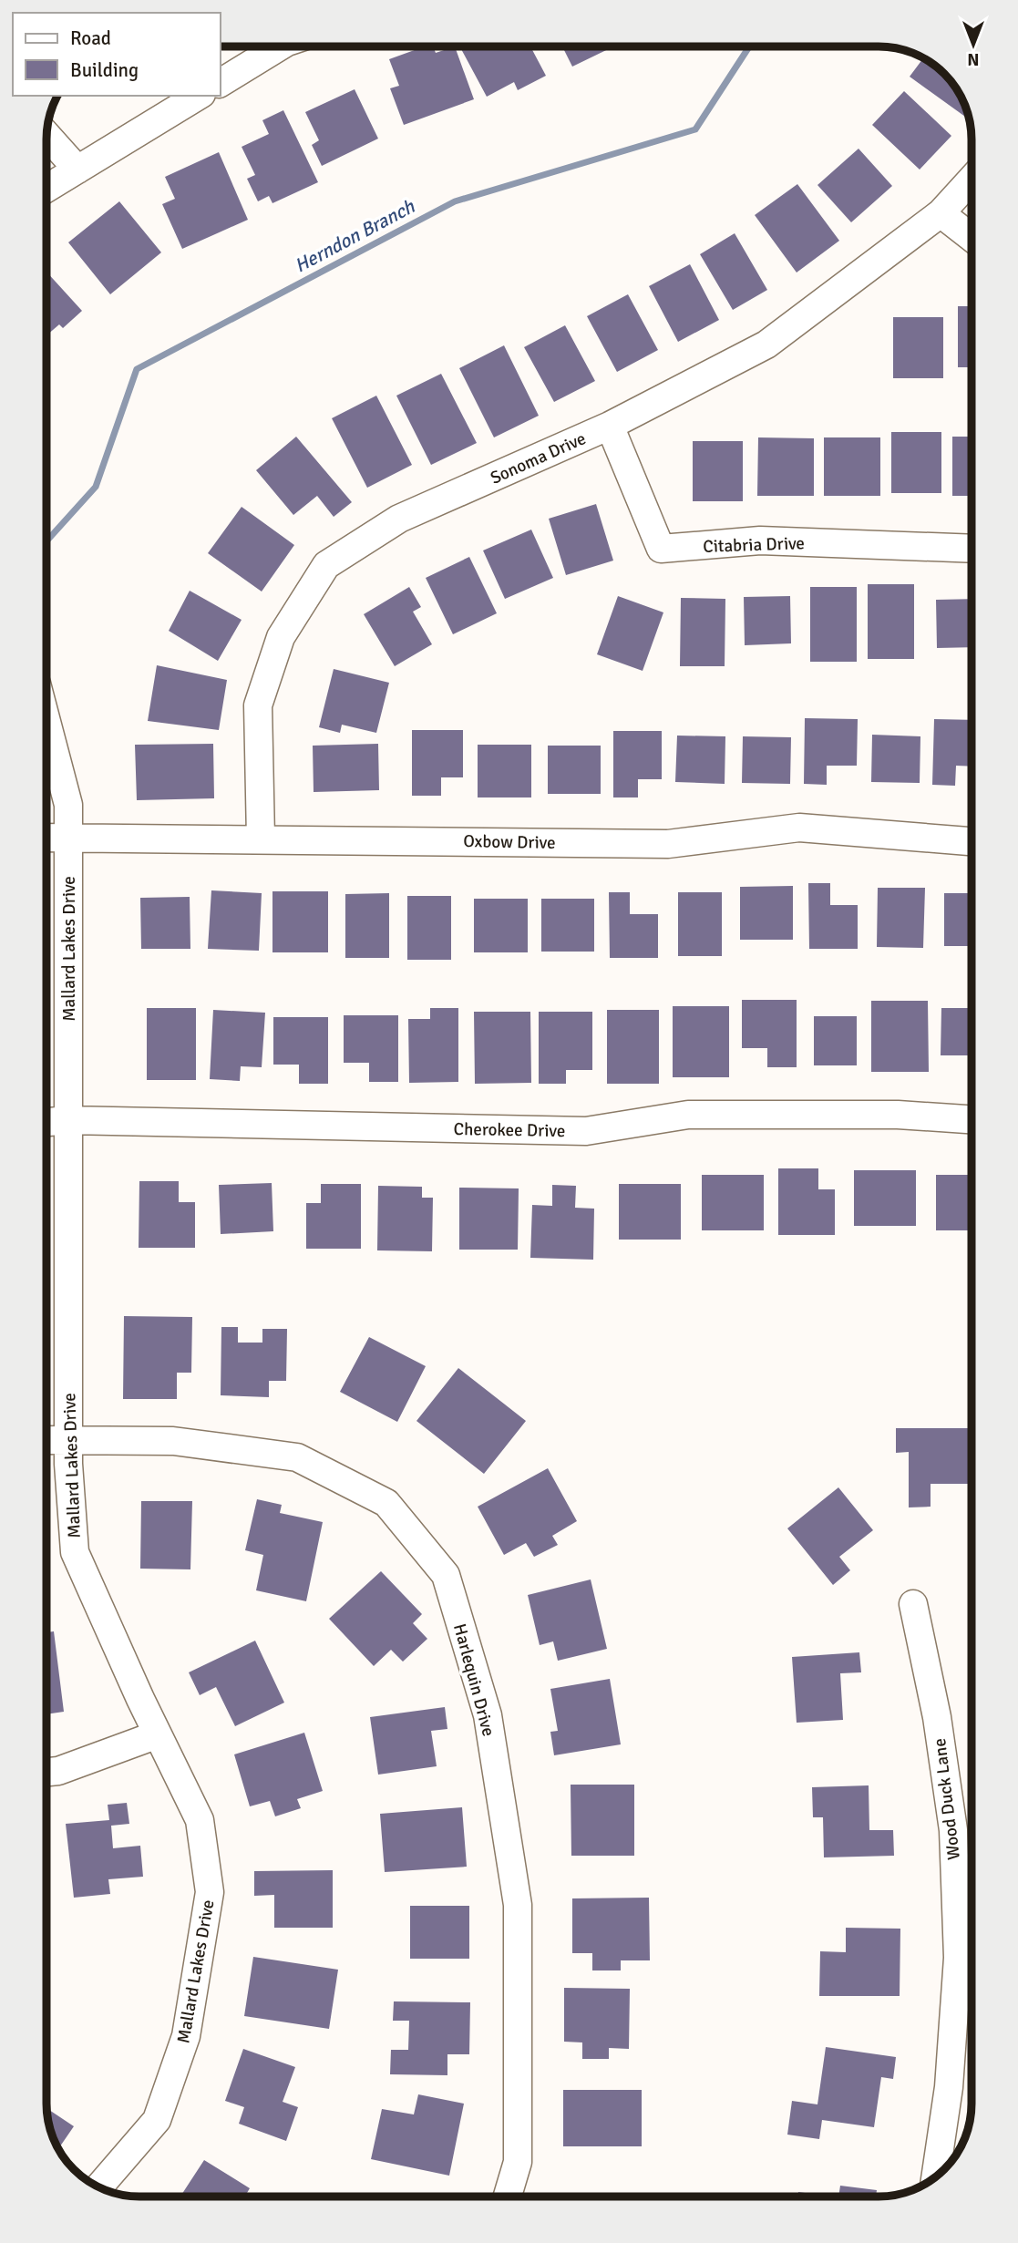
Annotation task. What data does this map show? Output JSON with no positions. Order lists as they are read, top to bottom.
{
  "streets": {
    "street": [
      "Sonoma Drive",
      "Citabria Drive",
      "Oxbow Drive",
      "Mallard Lakes Drive",
      "Cherokee Drive",
      "Harlequin Drive",
      "Wood Duck Lane"
    ]
  },
  "crossings": [
    ["Sonoma Drive", "Citabria Drive"],
    ["Sonoma Drive", "Oxbow Drive"],
    ["Oxbow Drive", "Mallard Lakes Drive"],
    ["Mallard Lakes Drive", "Cherokee Drive"],
    ["Mallard Lakes Drive", "Harlequin Drive"]
  ],
  "water": ["Herndon Branch"],
  "legend": ["Road", "Building"],
  "north": "bottom"
}
